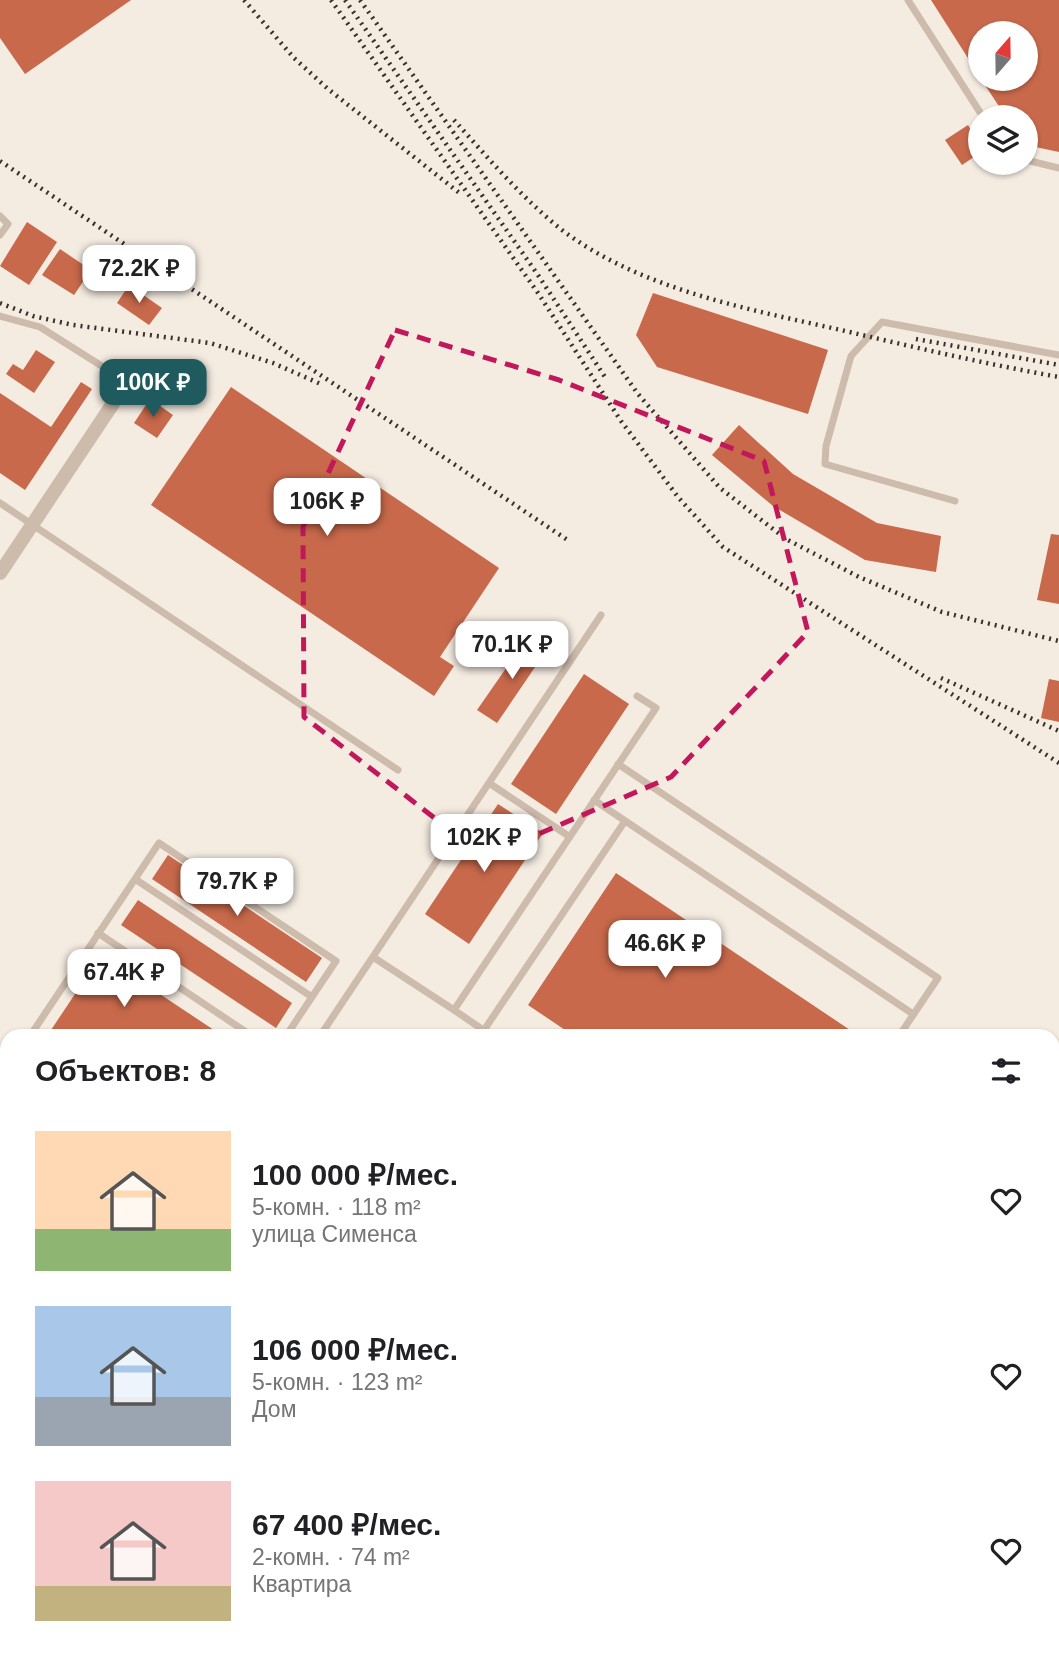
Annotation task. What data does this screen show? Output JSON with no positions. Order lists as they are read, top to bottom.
{
  "north": "top",
  "page": {
    "price": [
      "72.2K ₽",
      "100K ₽",
      "106K ₽",
      "70.1K ₽",
      "102K ₽",
      "79.7K ₽",
      "46.6K ₽",
      "67.4K ₽"
    ],
    "heading": "Объектов: 8",
    "list": [
      {
        "name": "100 000 ₽/мес.",
        "note": "5-комн. · 118 m² · улица Сименса"
      },
      {
        "name": "106 000 ₽/мес.",
        "note": "5-комн. · 123 m² · Дом"
      },
      {
        "name": "67 400 ₽/мес.",
        "note": "2-комн. · 74 m² · Квартира"
      }
    ]
  }
}
